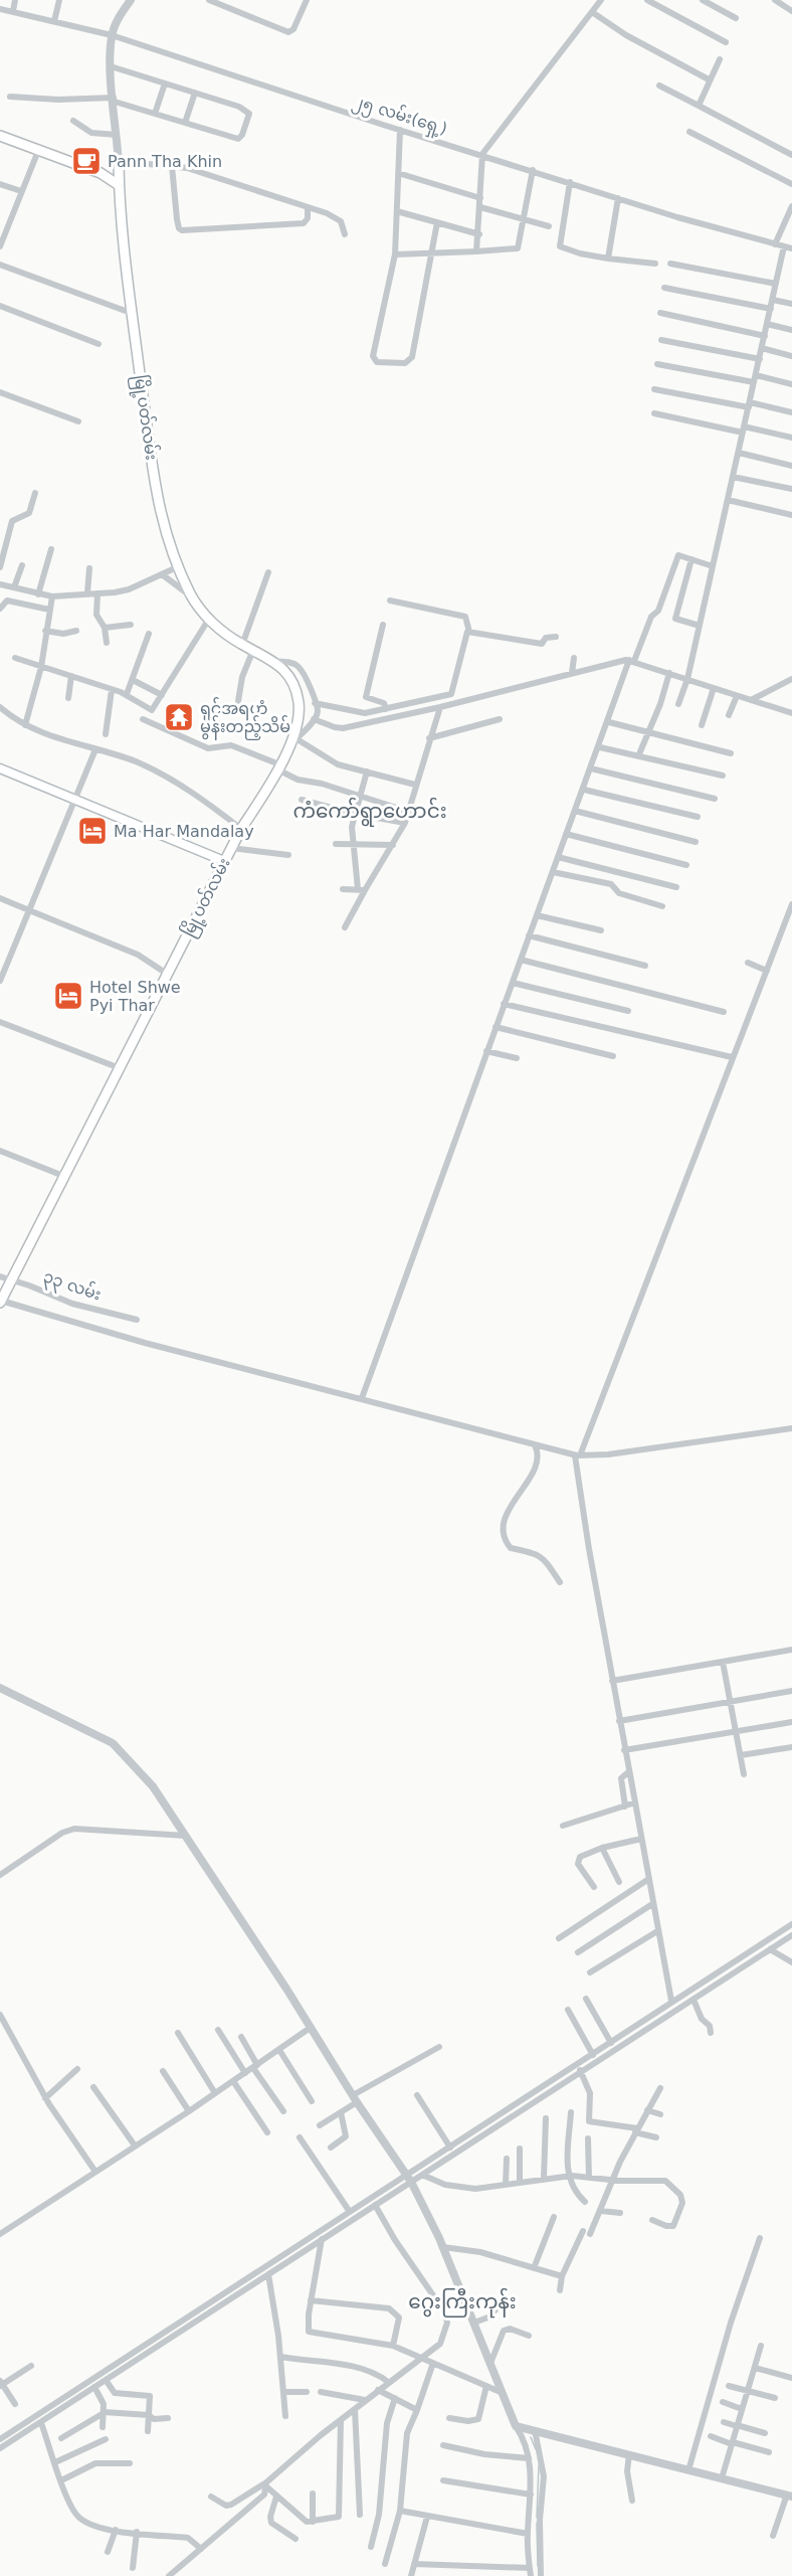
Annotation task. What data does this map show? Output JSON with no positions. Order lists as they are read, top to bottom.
{
  "streets": {
    "main road": ["မြို့ပတ်လမ်း"],
    "street": ["၂၅ လမ်း(ရှေ့)", "၃၃ လမ်း"]
  },
  "crossings": [
    ["မြို့ပတ်လမ်း", "၃၃ လမ်း"]
  ],
  "districts": ["ကံကော်ရွာဟောင်း", "ဂွေးကြီးကုန်း"],
  "places": {
    "cafe": ["Pann Tha Khin"],
    "temple": ["ရှင်အရဟံ မွန်းတည့်သိမ်"],
    "hotel": ["Ma Har Mandalay", "Hotel Shwe Pyi Thar"]
  }
}
